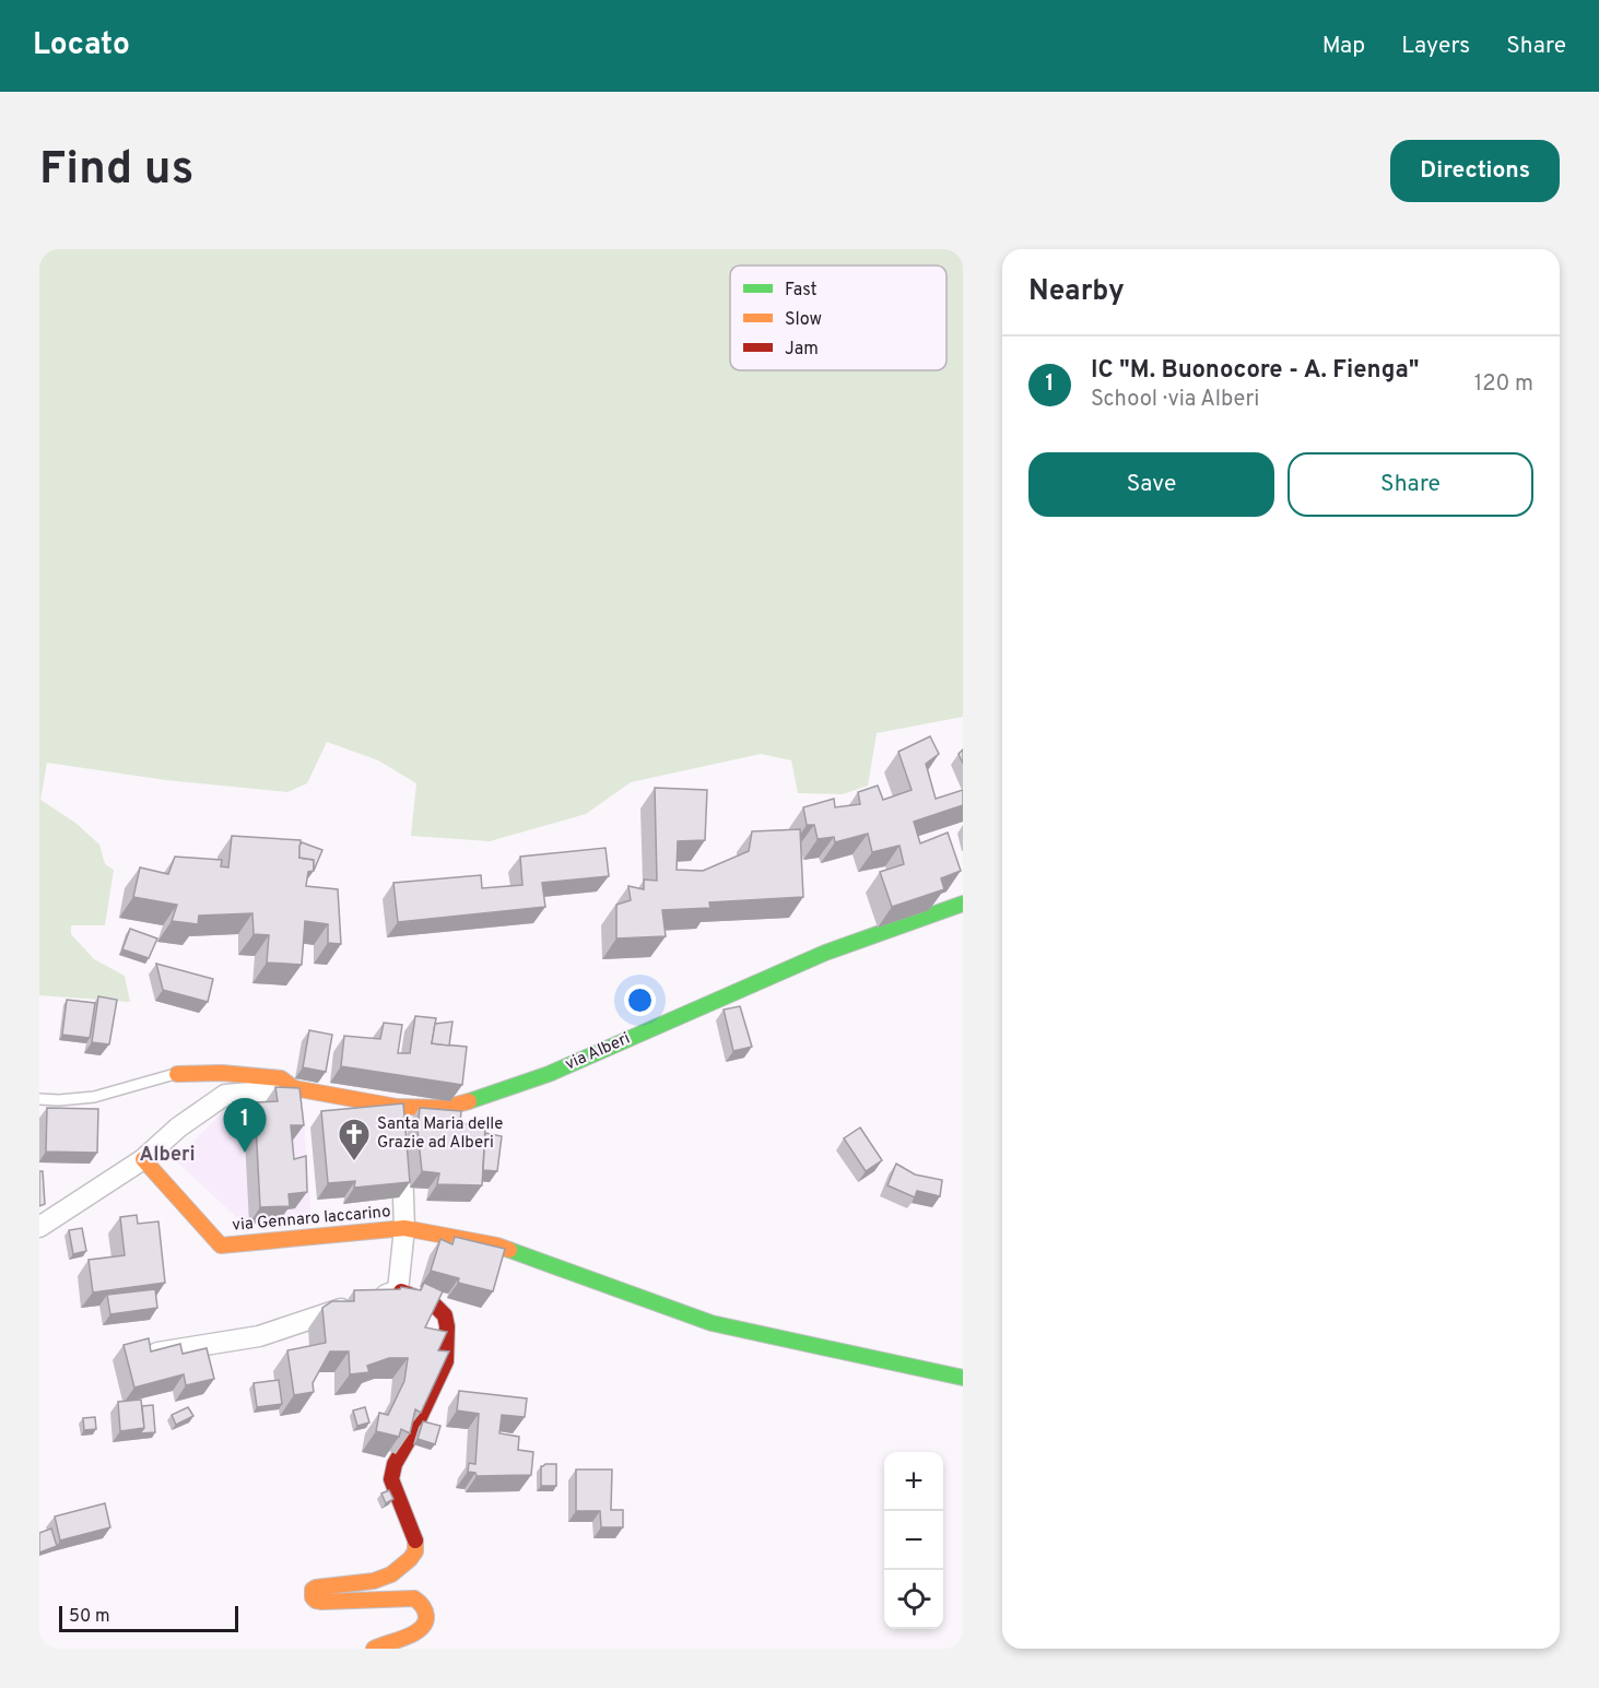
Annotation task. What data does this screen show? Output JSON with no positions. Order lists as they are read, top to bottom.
{
  "streets": {
    "street": ["via Alberi", "via Gennaro Iaccarino"]
  },
  "crossings": [
    ["via Alberi", "via Gennaro Iaccarino"]
  ],
  "districts": ["Alberi"],
  "places": {
    "church": ["Santa Maria delle Grazie ad Alberi"]
  },
  "legend": ["Fast", "Slow", "Jam"],
  "scale_bar": "50 m",
  "page": {
    "header": "Locato",
    "nav": ["Map", "Layers", "Share"],
    "buttons": [
      "Directions",
      ["Save", "Share"]
    ],
    "title": "Find us",
    "heading": "Nearby",
    "list": [
      {
        "mark": "1",
        "name": "IC \"M. Buonocore - A. Fienga\"",
        "note": "School · via Alberi",
        "value": "120 m"
      }
    ],
    "pins": "1",
    "map_buttons": ["+", "−"],
    "scale": "50 m"
  }
}
